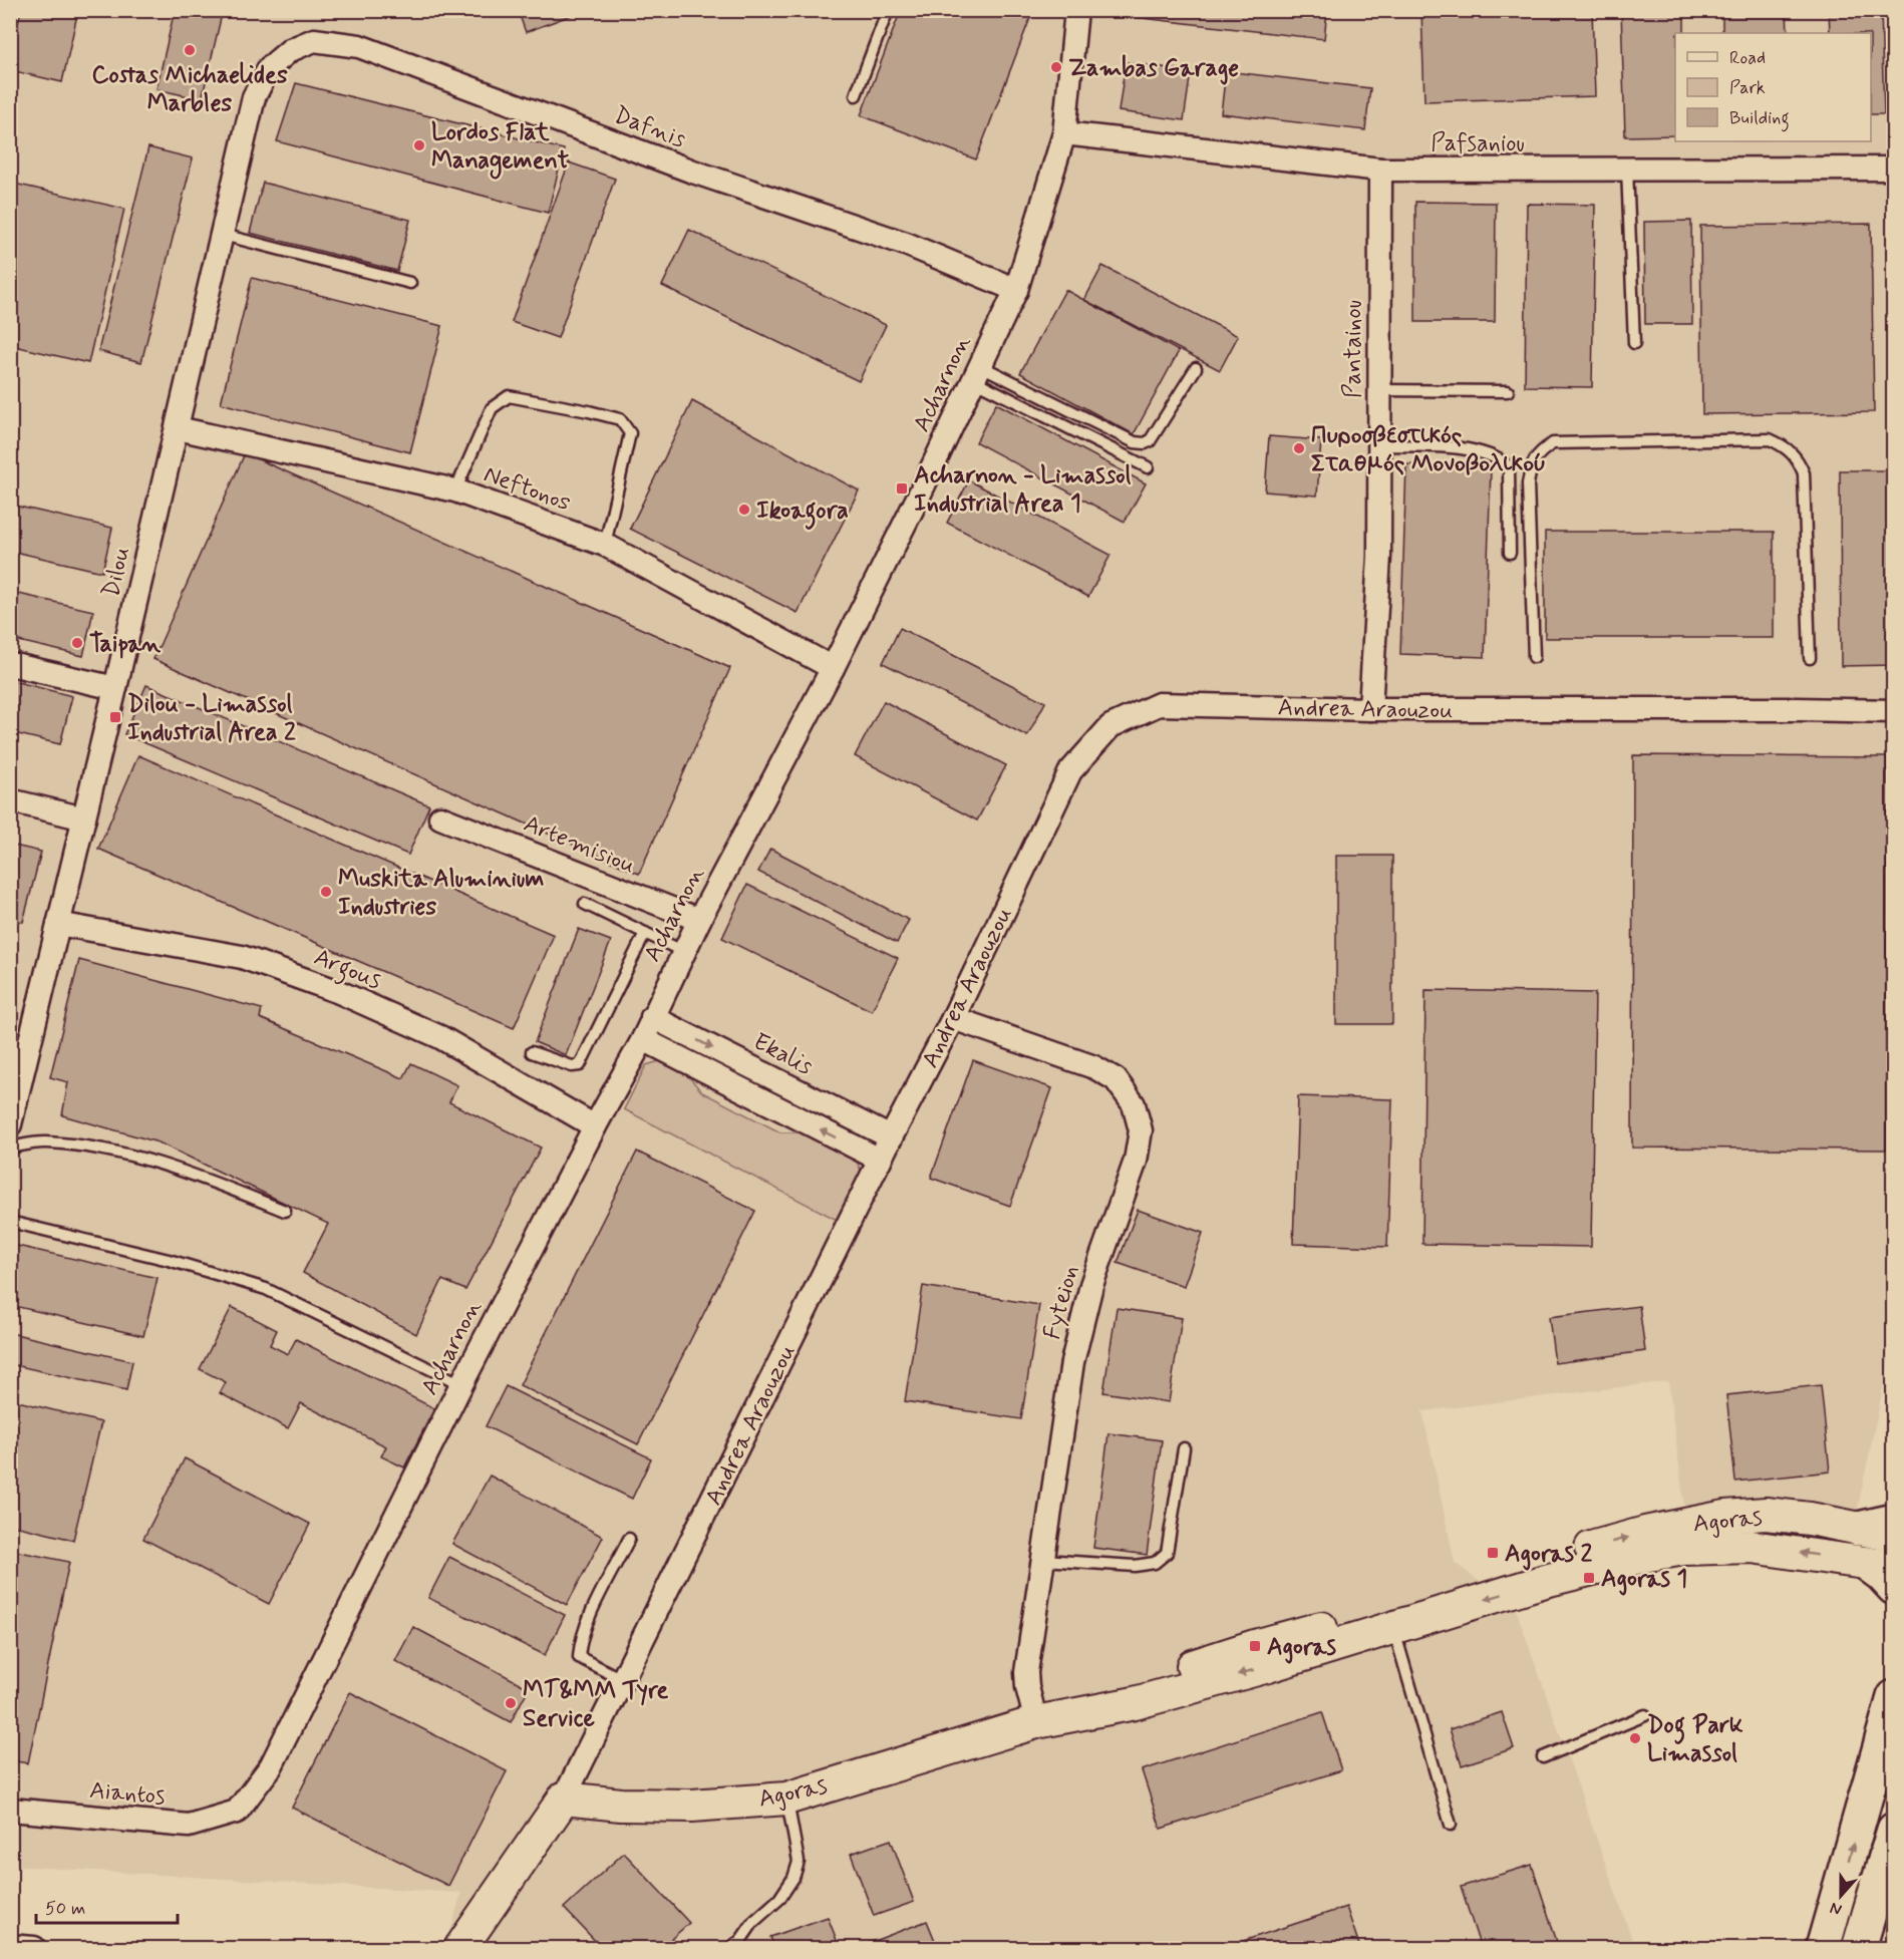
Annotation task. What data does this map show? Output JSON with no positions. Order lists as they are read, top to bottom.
{
  "streets": {
    "main road": ["Andrea Araouzou", "Agoras"],
    "street": [
      "Dafnis",
      "Pafsaniou",
      "Pantainou",
      "Acharnon",
      "Neftonos",
      "Dilou",
      "Artemisiou",
      "Argous",
      "Ekalis",
      "Fyteion",
      "Aiantos"
    ]
  },
  "crossings": [
    ["Dafnis", "Acharnon"],
    ["Dafnis", "Dilou"],
    ["Pafsaniou", "Pantainou"],
    ["Pafsaniou", "Acharnon"],
    ["Pantainou", "Andrea Araouzou"],
    ["Acharnon", "Neftonos"],
    ["Acharnon", "Artemisiou"],
    ["Acharnon", "Argous"],
    ["Acharnon", "Ekalis"],
    ["Acharnon", "Aiantos"],
    ["Neftonos", "Dilou"],
    ["Dilou", "Argous"],
    ["Andrea Araouzou", "Ekalis"],
    ["Andrea Araouzou", "Fyteion"],
    ["Andrea Araouzou", "Agoras"],
    ["Fyteion", "Agoras"]
  ],
  "places": {
    "other": [
      "Costas Michaelides Marbles",
      "Zambas Garage",
      "Lordos Flat Management",
      "Πυροσβεστικός Σταθμός Μονοβολικού",
      "Ikoagora",
      "Taipan",
      "Muskita Aluminium Industries",
      "MT&MM Tyre Service",
      "Dog Park Limassol"
    ],
    "transit": [
      "Acharnon - Limassol Industrial Area 1",
      "Dilou - Limassol Industrial Area 2",
      "Agoras 2",
      "Agoras 1",
      "Agoras"
    ]
  },
  "legend": ["Road", "Park", "Building"],
  "scale_bar": "50 m",
  "north": "bottom"
}
